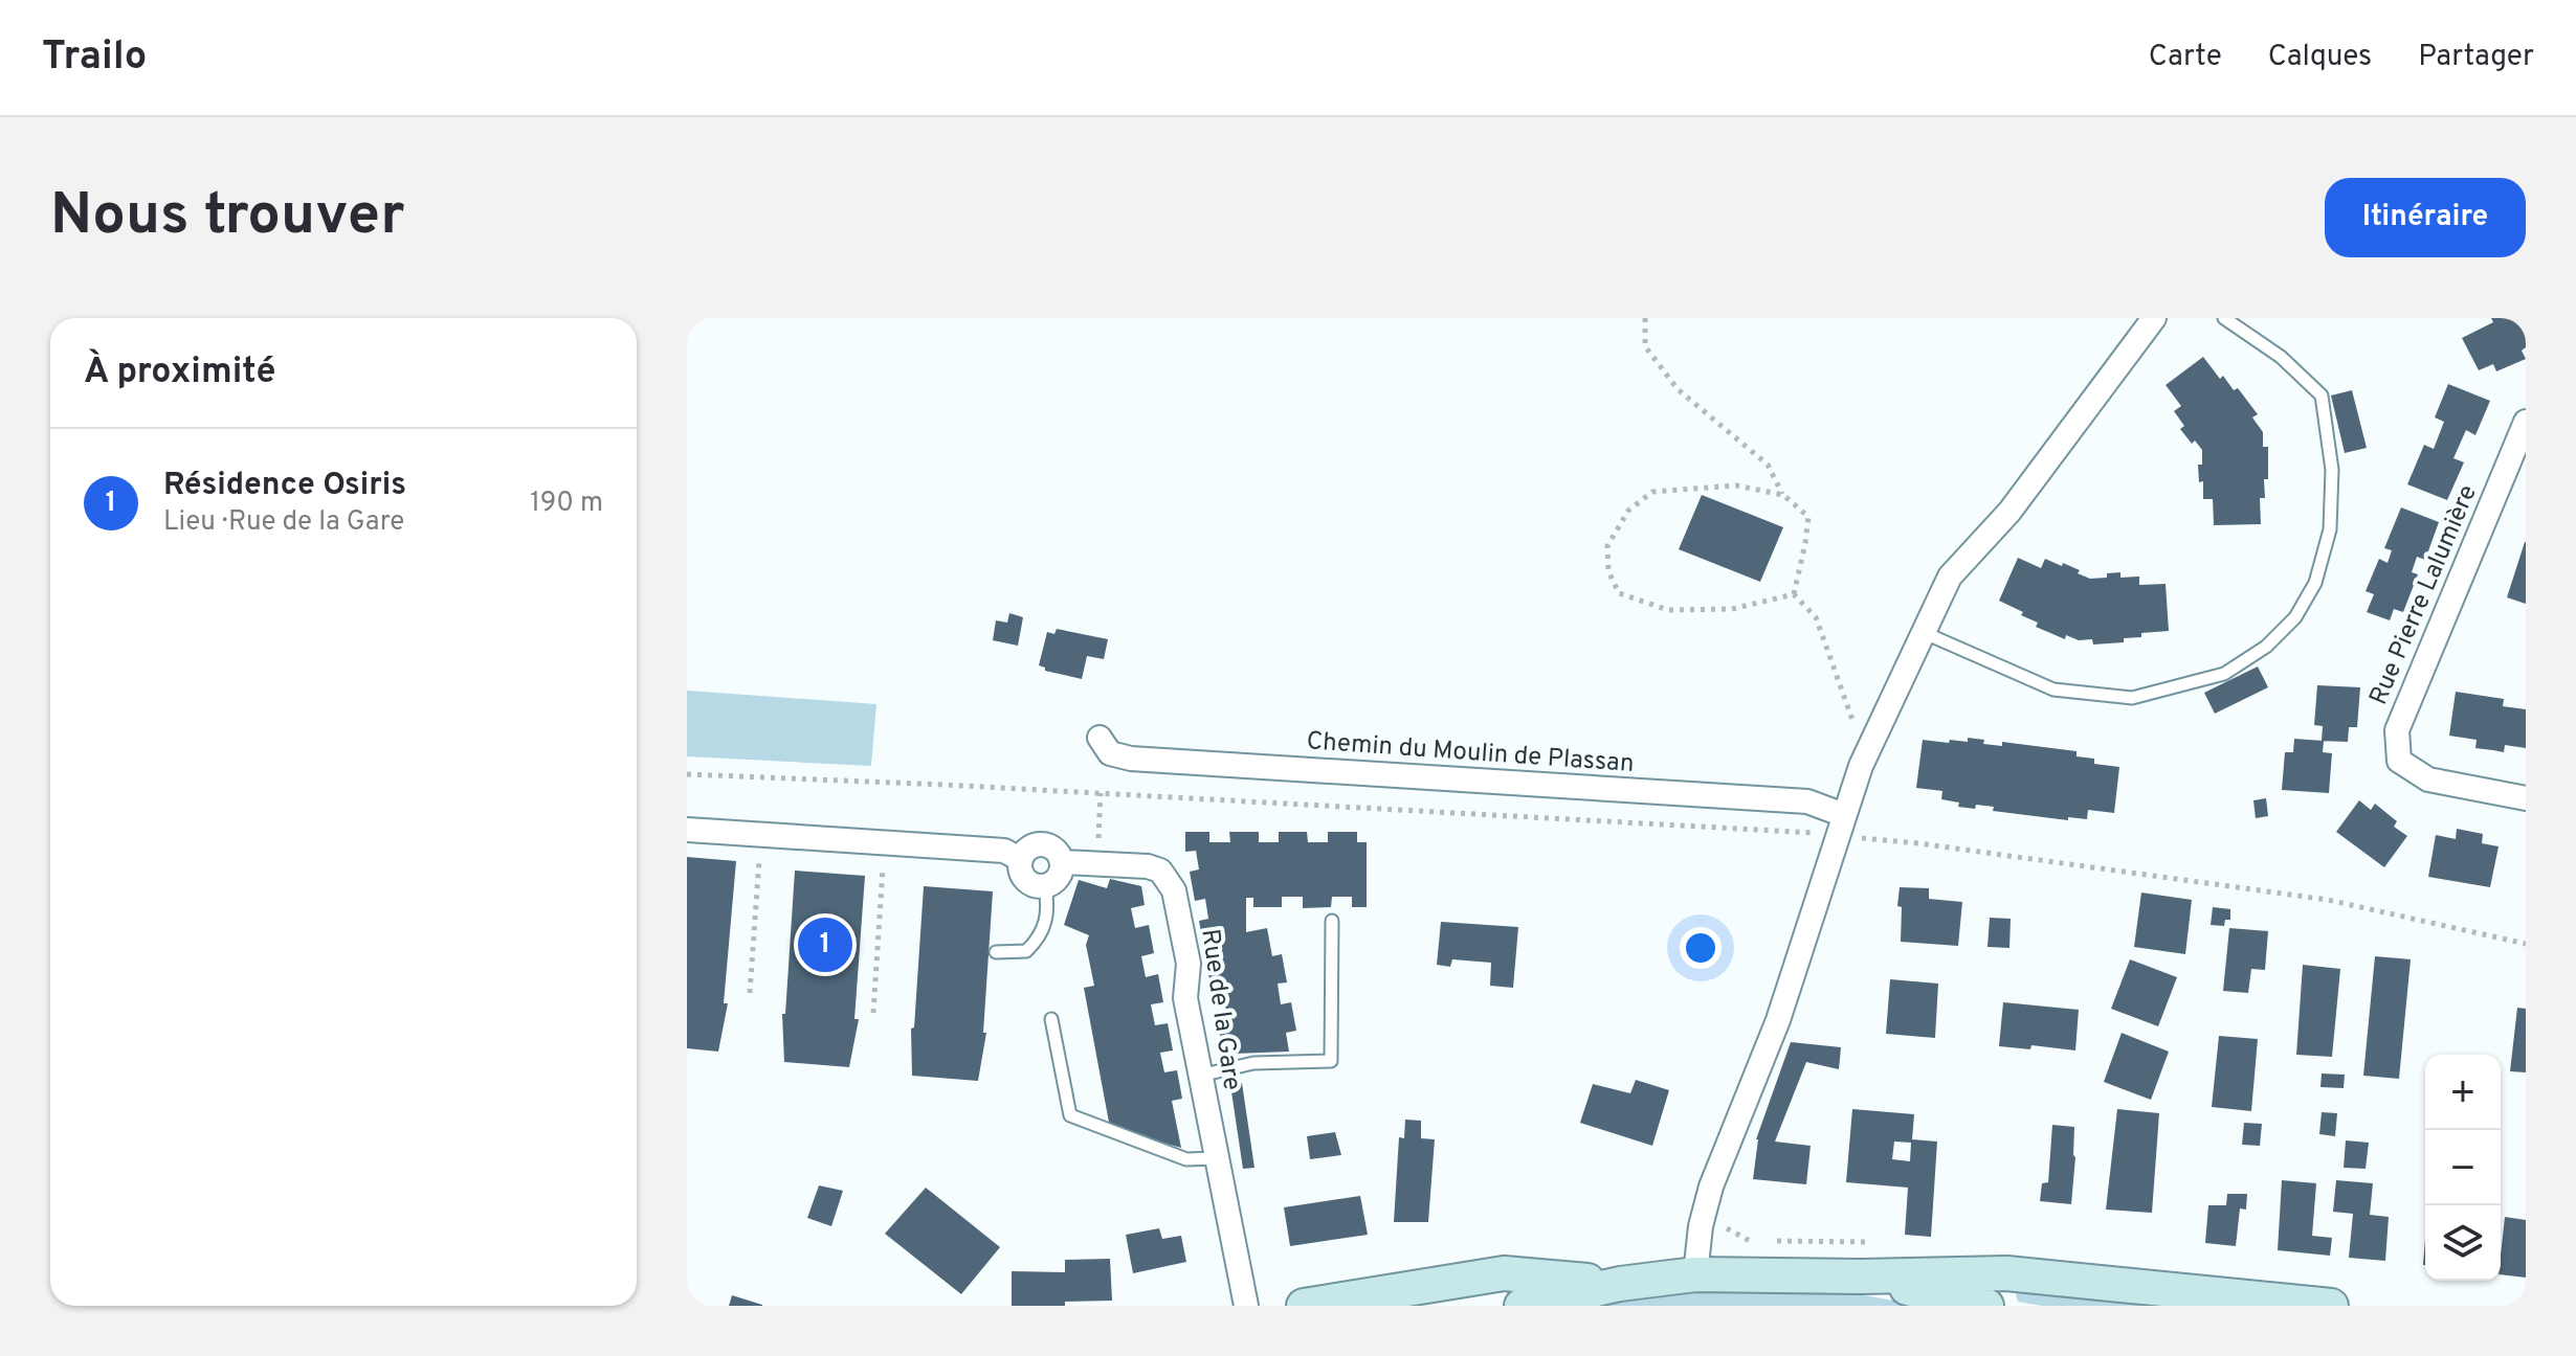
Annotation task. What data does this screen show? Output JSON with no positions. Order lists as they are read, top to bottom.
{
  "streets": {
    "street": ["Rue Pierre Lalumière", "Chemin du Moulin de Plassan", "Rue de la Gare"]
  },
  "page": {
    "header": "Trailo",
    "nav": ["Carte", "Calques", "Partager"],
    "buttons": "Itinéraire",
    "title": "Nous trouver",
    "heading": "À proximité",
    "list": [
      {
        "mark": "1",
        "name": "Résidence Osiris",
        "note": "Lieu · Rue de la Gare",
        "value": "190 m"
      }
    ],
    "pins": "1",
    "map_buttons": ["+", "−"]
  }
}
